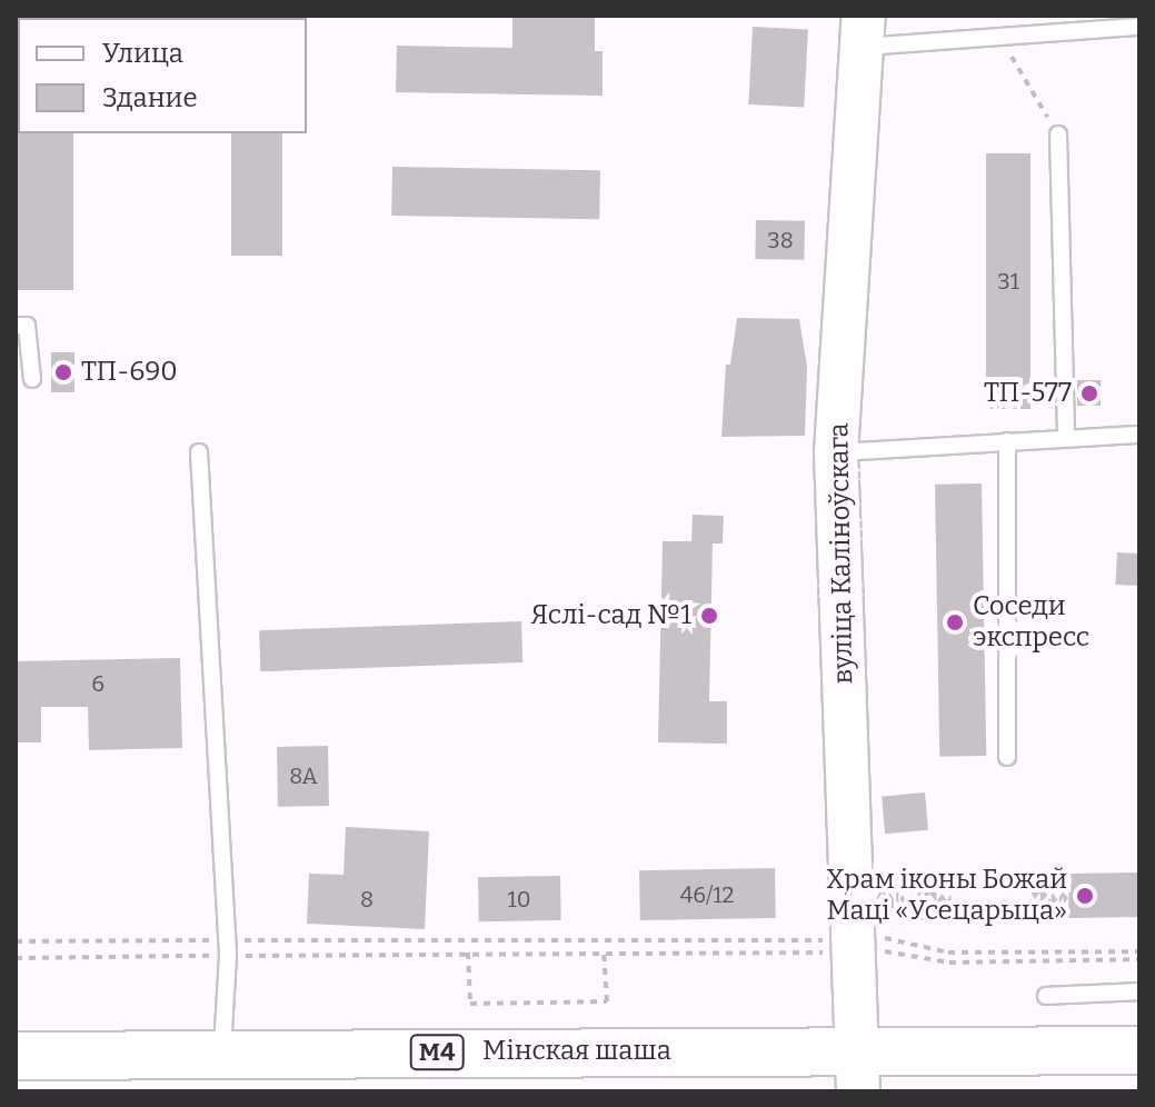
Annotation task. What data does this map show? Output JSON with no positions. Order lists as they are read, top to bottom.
{
  "streets": {
    "main road": ["вуліца Каліноўскага", "Мінская шаша", "М4"]
  },
  "crossings": [
    ["вуліца Каліноўскага", "Мінская шаша"]
  ],
  "places": [
    "ТП-690",
    "ТП-577",
    "Яслі-сад №1",
    "Соседи экспресс",
    "Храм іконы Божай Маці «Усецарыца»"
  ],
  "house_numbers": [
    "38",
    "31",
    "6",
    "8А",
    "46/12",
    "8",
    "10"
  ],
  "legend": ["Улица", "Здание"]
}
